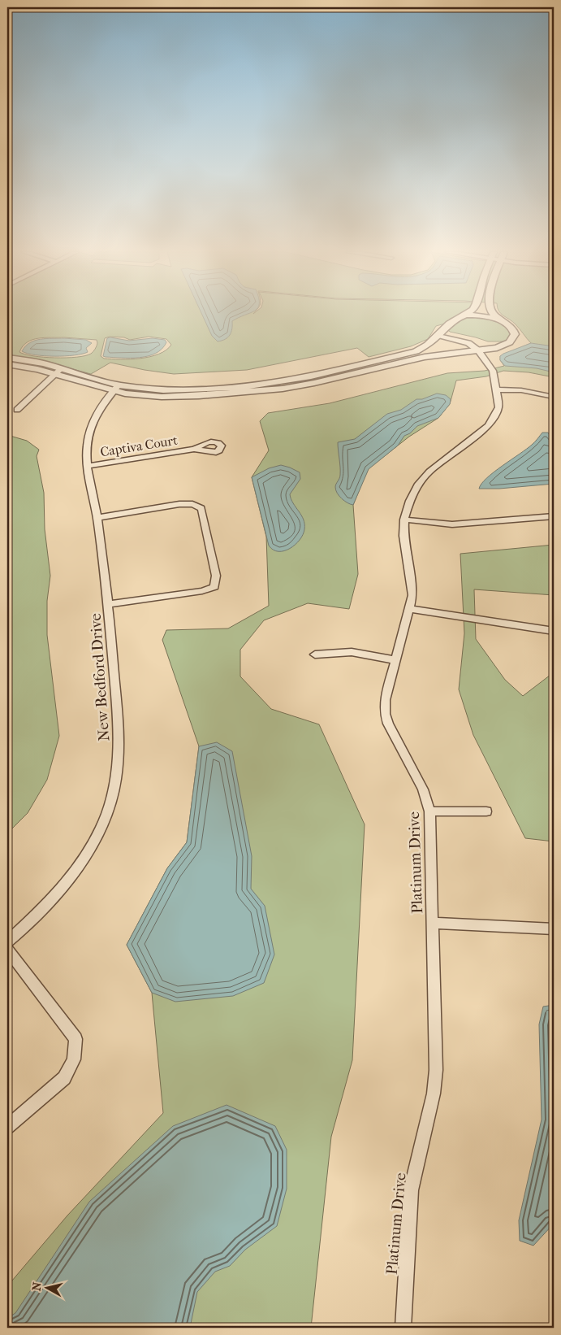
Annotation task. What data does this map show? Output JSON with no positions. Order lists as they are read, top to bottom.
{
  "streets": {
    "street": ["Captiva Court", "New Bedford Drive", "Platinum Drive"]
  },
  "crossings": [
    ["Captiva Court", "New Bedford Drive"]
  ],
  "north": "left"
}
